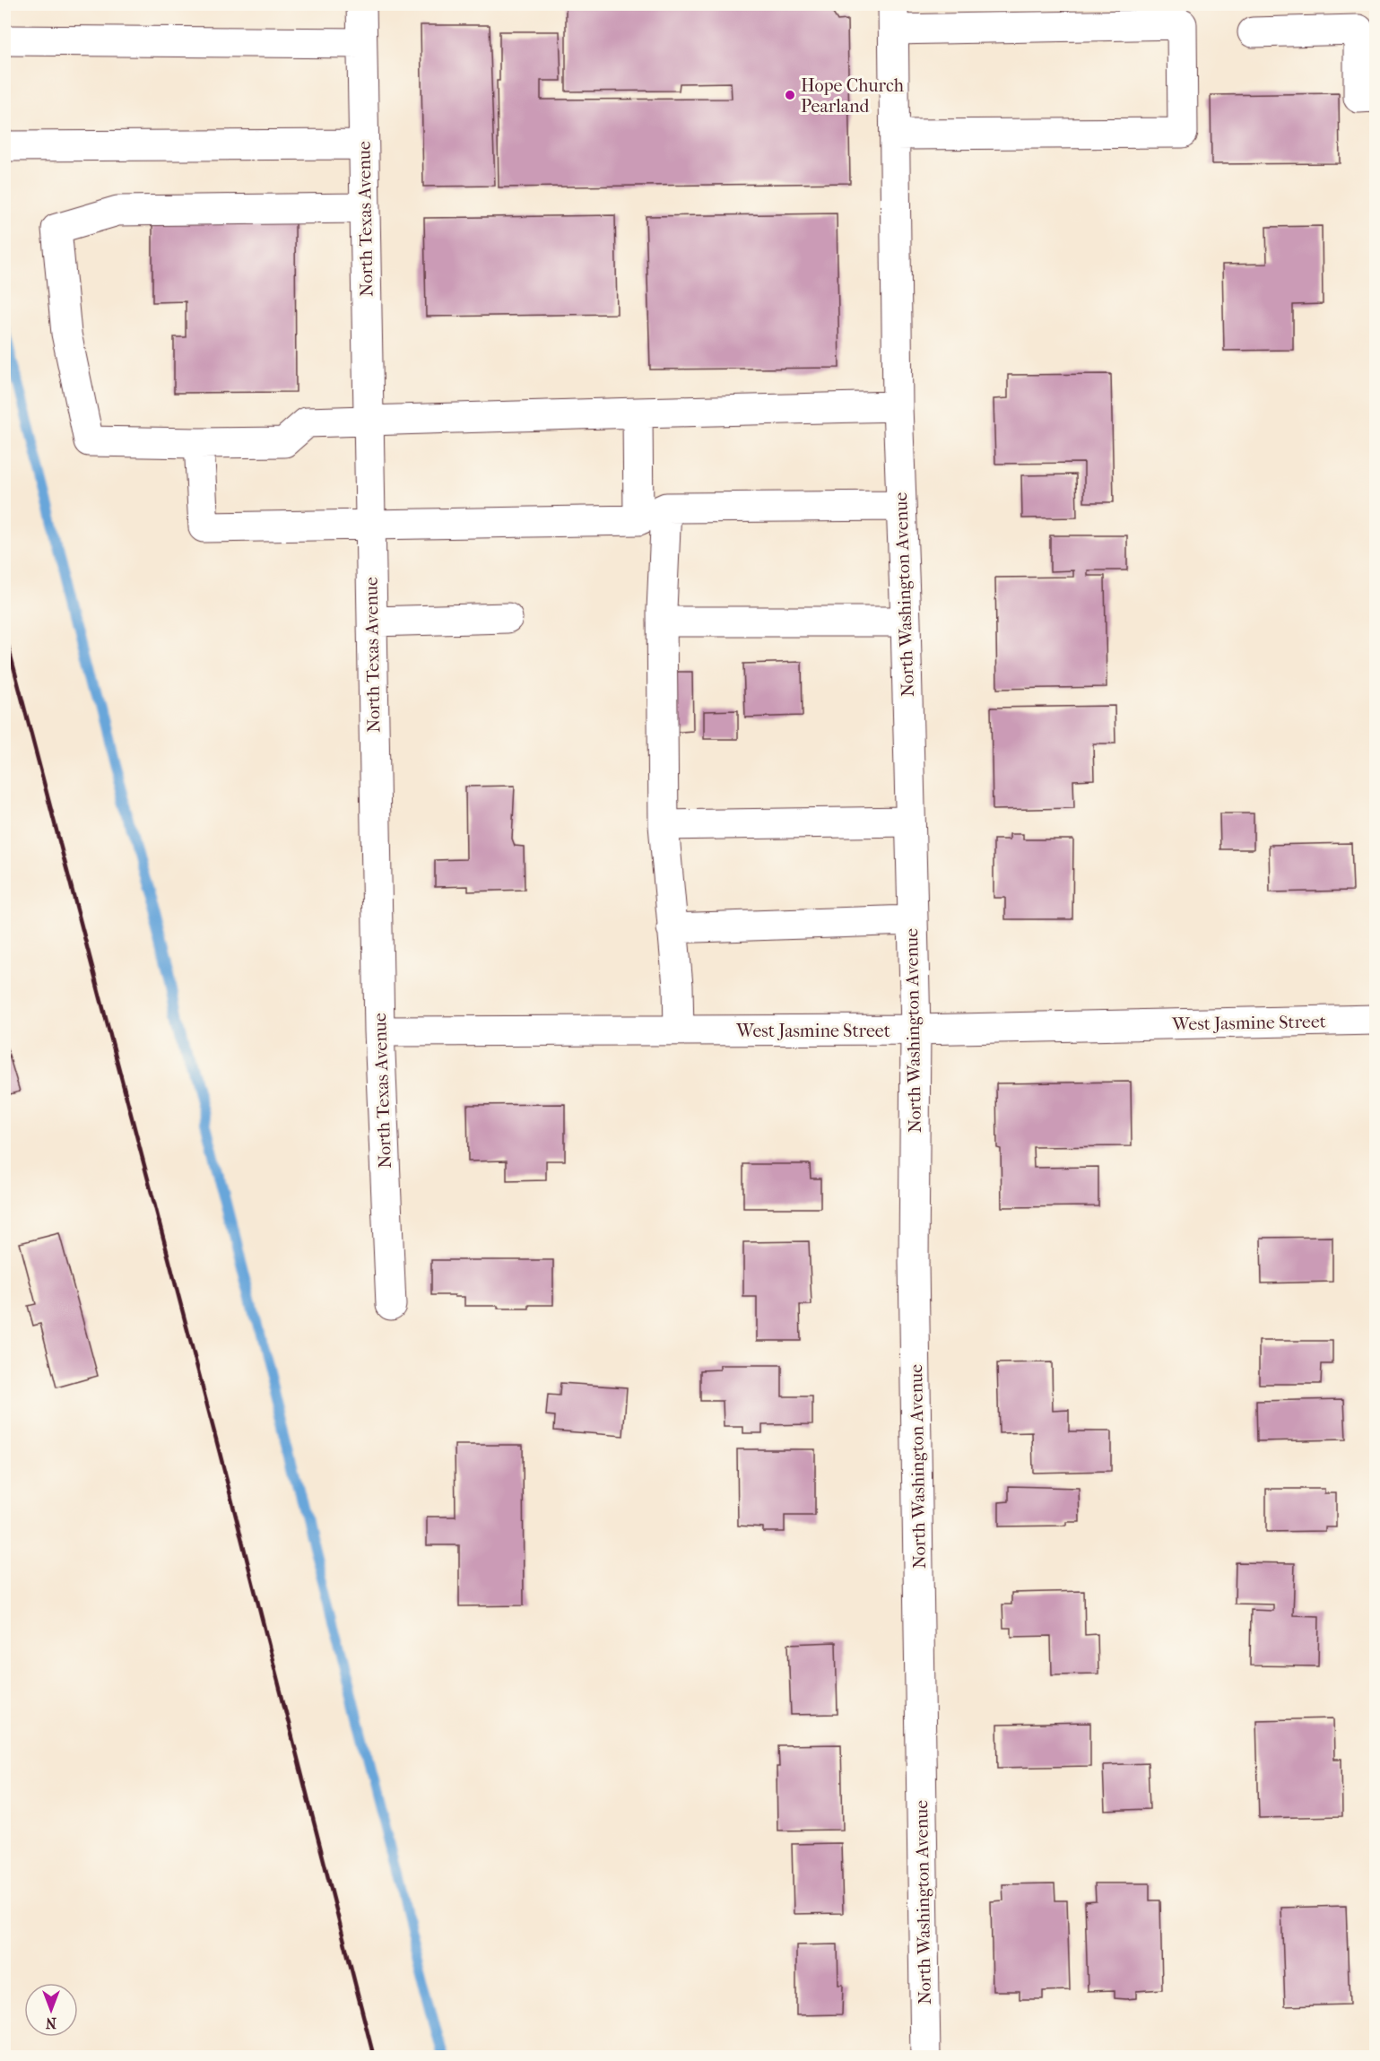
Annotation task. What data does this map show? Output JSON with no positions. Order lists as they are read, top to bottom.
{
  "streets": {
    "street": ["North Texas Avenue", "North Washington Avenue", "West Jasmine Street"]
  },
  "crossings": [
    ["North Texas Avenue", "West Jasmine Street"],
    ["North Washington Avenue", "West Jasmine Street"]
  ],
  "places": ["Hope Church Pearland"],
  "north": "bottom"
}
